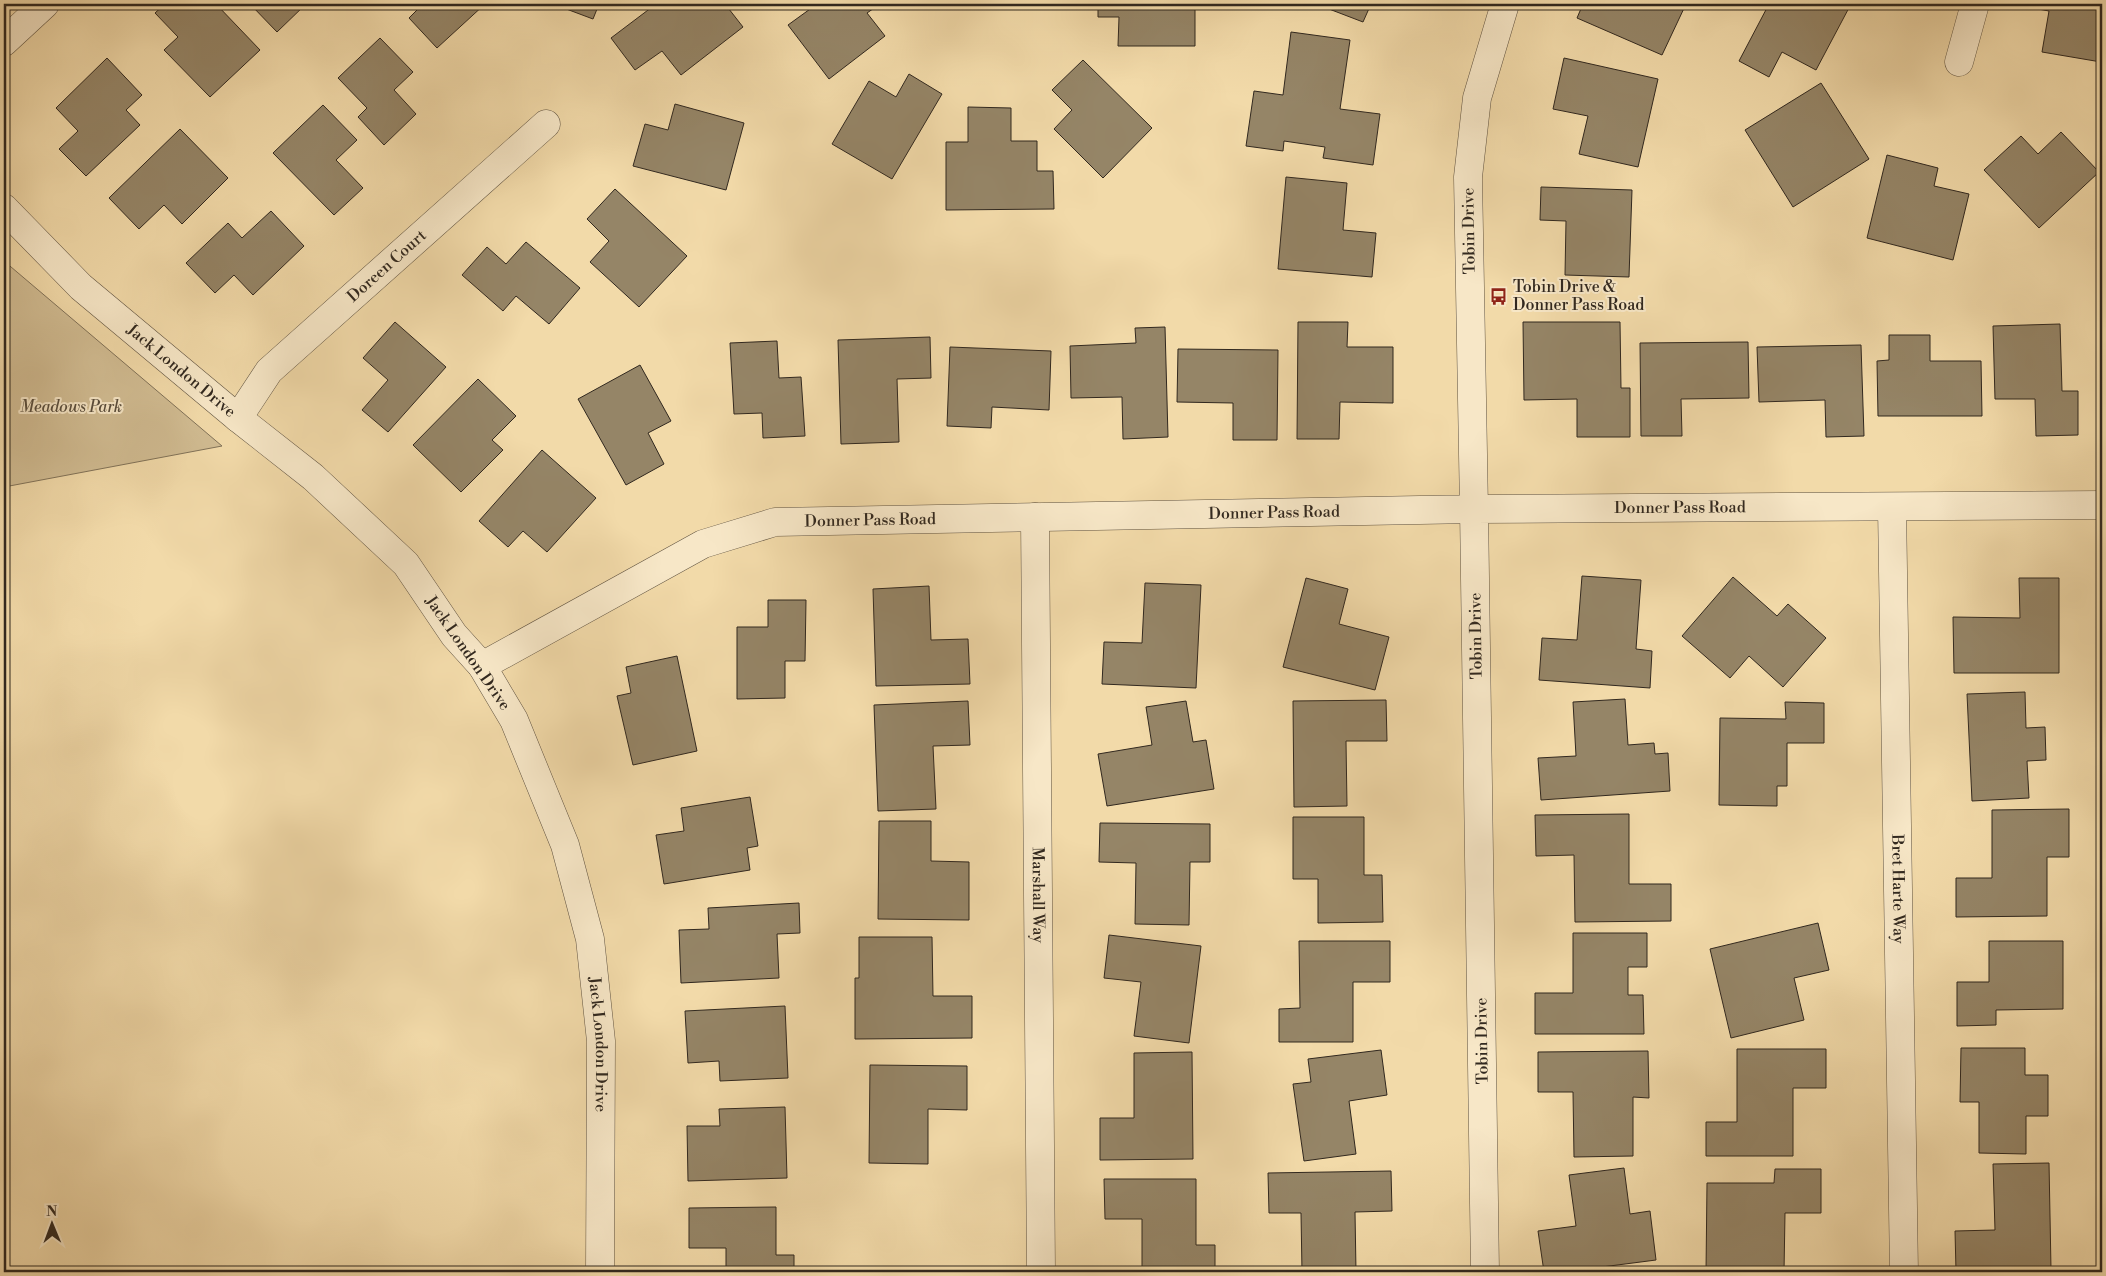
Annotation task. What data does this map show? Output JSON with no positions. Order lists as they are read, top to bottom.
{
  "streets": {
    "street": [
      "Tobin Drive",
      "Doreen Court",
      "Jack London Drive",
      "Donner Pass Road",
      "Bret Harte Way",
      "Marshall Way"
    ]
  },
  "crossings": [
    ["Tobin Drive", "Donner Pass Road"],
    ["Doreen Court", "Jack London Drive"],
    ["Jack London Drive", "Donner Pass Road"],
    ["Donner Pass Road", "Bret Harte Way"],
    ["Donner Pass Road", "Marshall Way"]
  ],
  "parks": ["Meadows Park"],
  "places": {
    "bus stop": ["Tobin Drive & Donner Pass Road"]
  },
  "north": "top"
}
